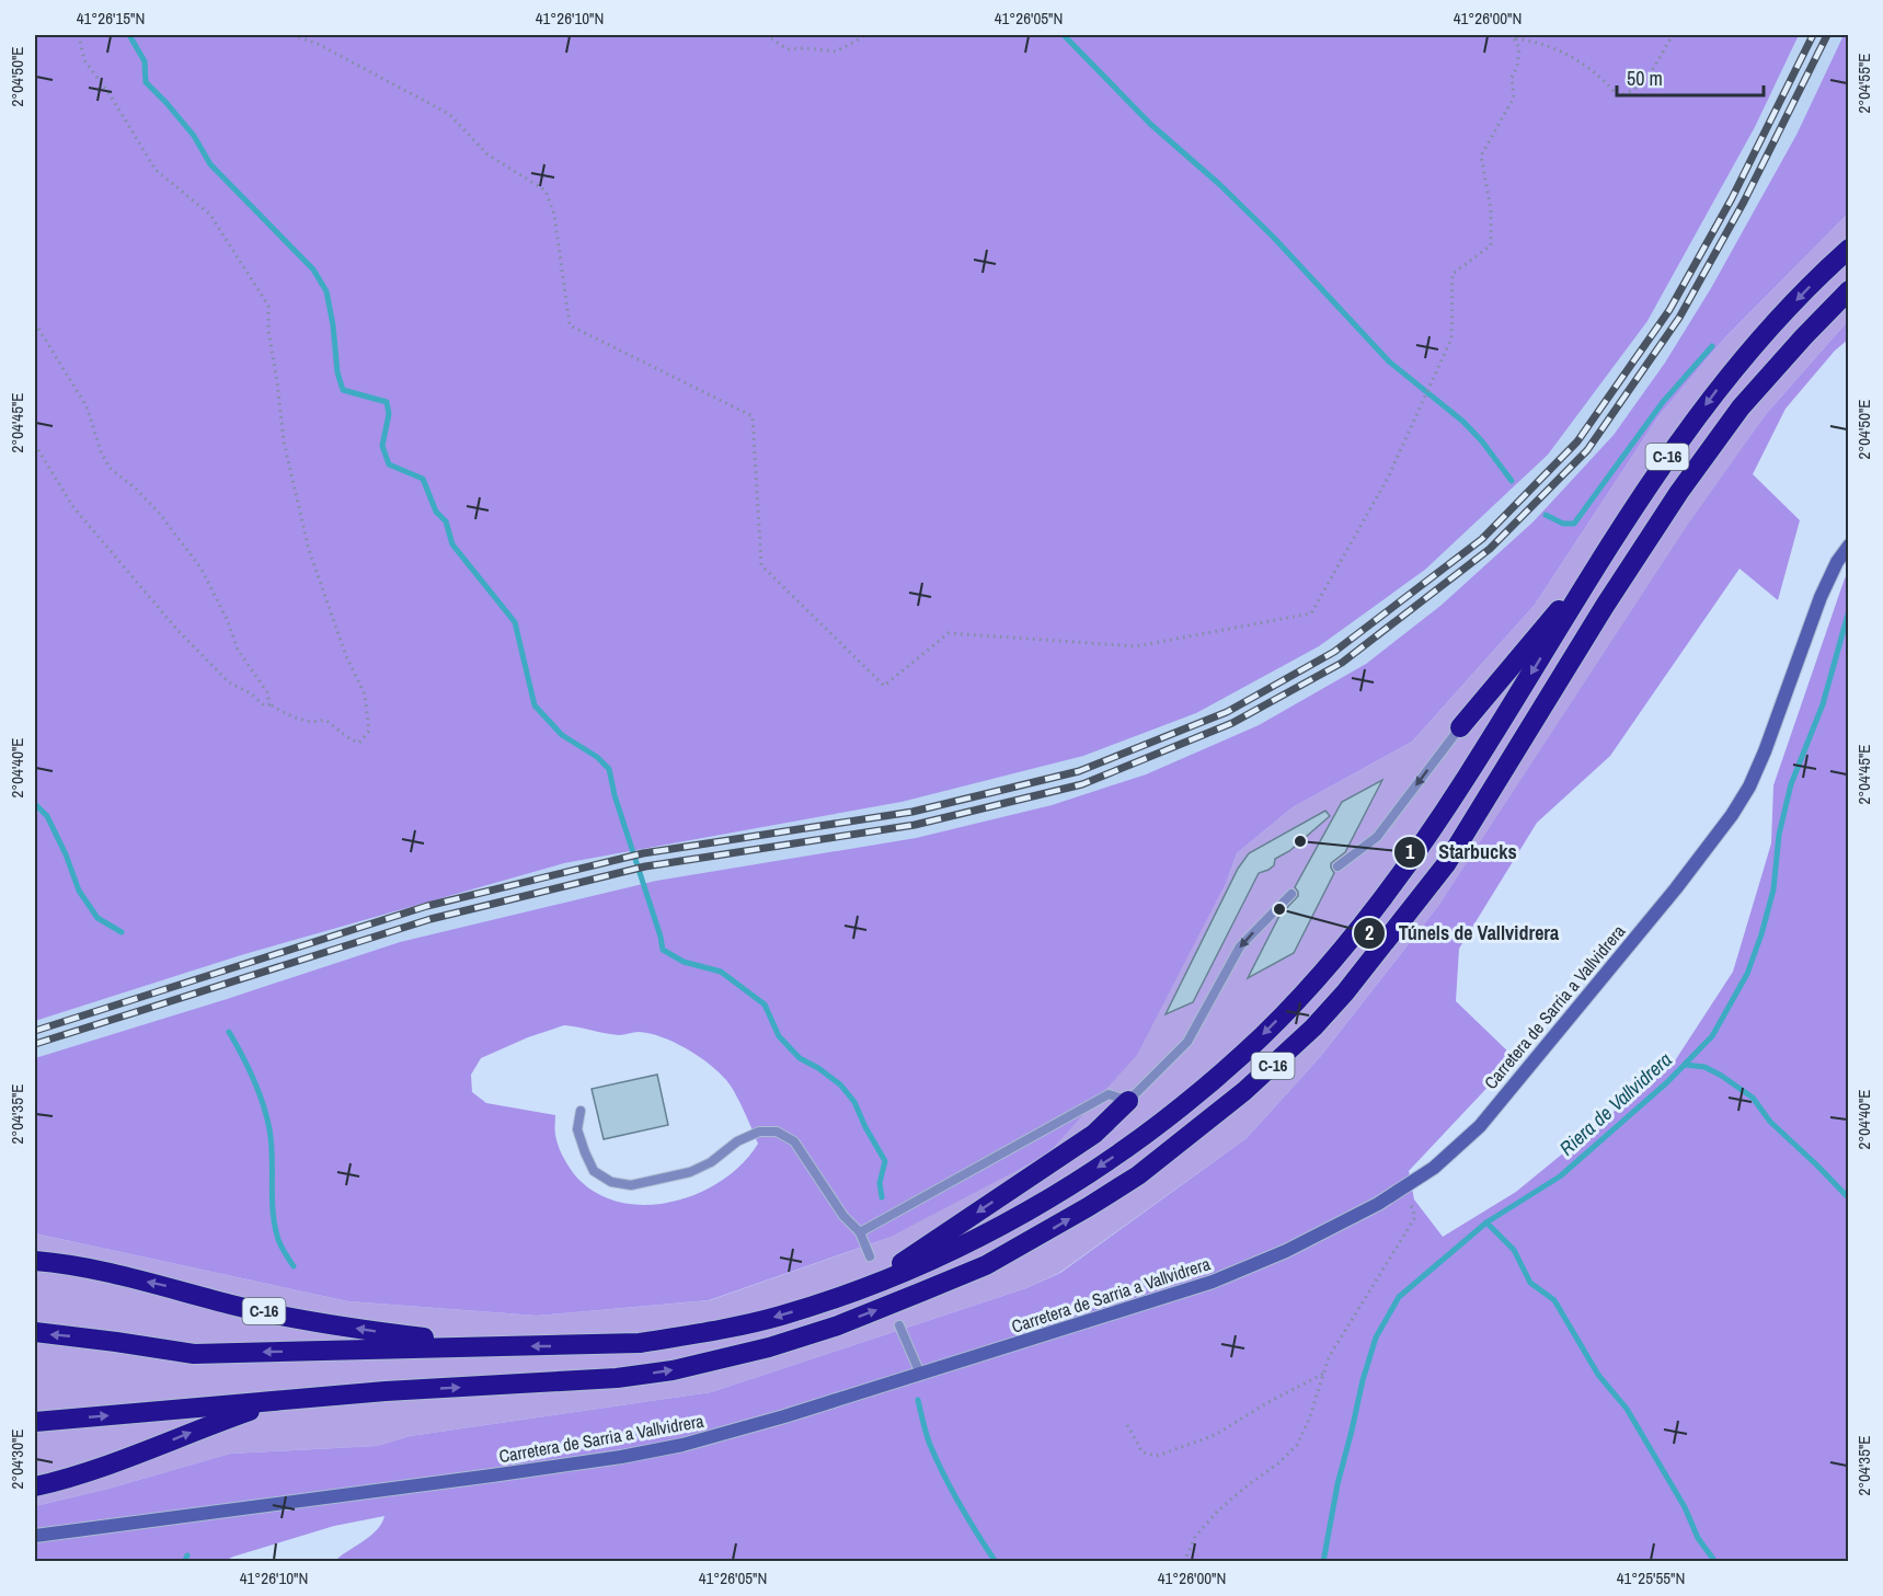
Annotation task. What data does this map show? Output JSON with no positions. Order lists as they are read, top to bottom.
{
  "streets": {
    "highway": ["C-16"],
    "main road": ["Carretera de Sarria a Vallvidrera"]
  },
  "water": ["Riera de Vallvidrera"],
  "places": ["Starbucks", "Túnels de Vallvidrera"],
  "scale_bar": "50 m",
  "coordinates": [
    "41°26'15\"N",
    "41°26'10\"N",
    "41°26'05\"N",
    "41°26'00\"N",
    "2°04'50\"E",
    "2°04'55\"E",
    "2°04'45\"E",
    "2°04'40\"E",
    "2°04'35\"E",
    "2°04'30\"E",
    "41°25'55\"N"
  ]
}
